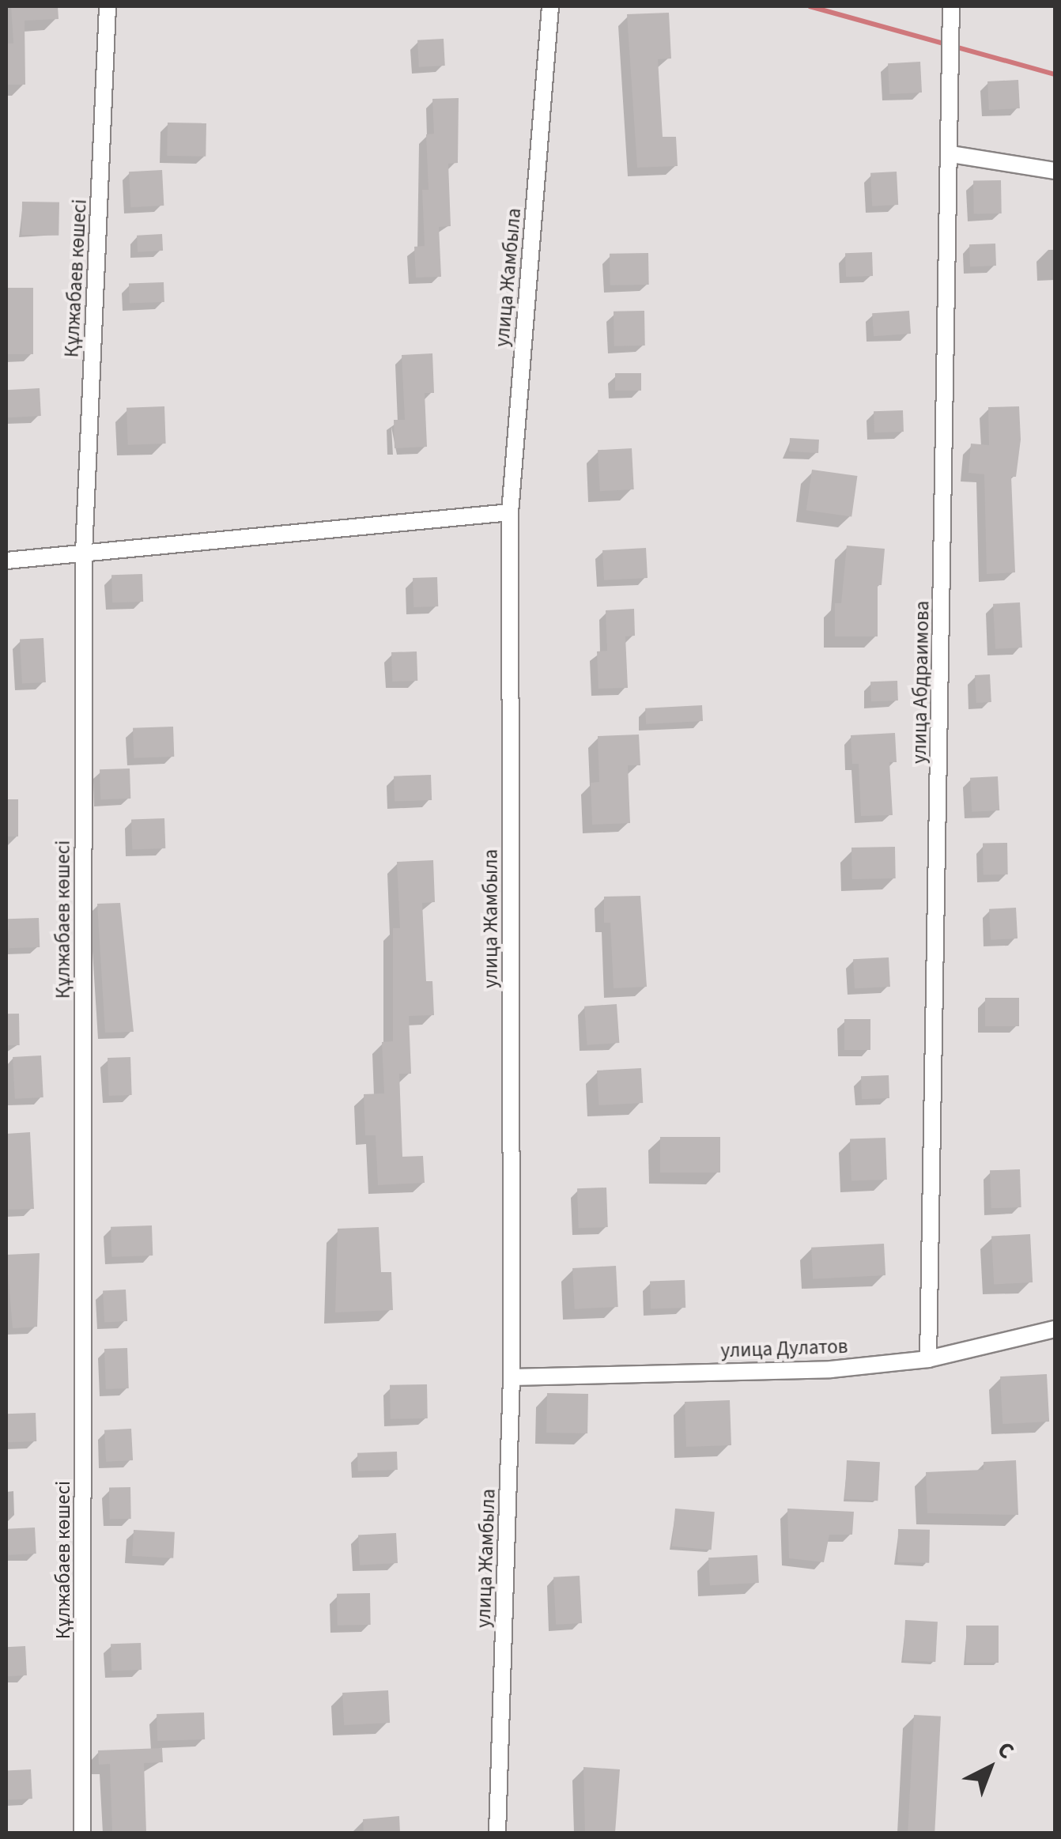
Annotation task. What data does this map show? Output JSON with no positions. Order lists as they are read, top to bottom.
{
  "streets": {
    "street": [
      "улица Жамбыла",
      "Құлжабаев көшесі",
      "улица Абдраимова",
      "улица Дулатов"
    ]
  },
  "crossings": [
    ["улица Жамбыла", "улица Дулатов"],
    ["улица Абдраимова", "улица Дулатов"]
  ],
  "north": "top right"
}
